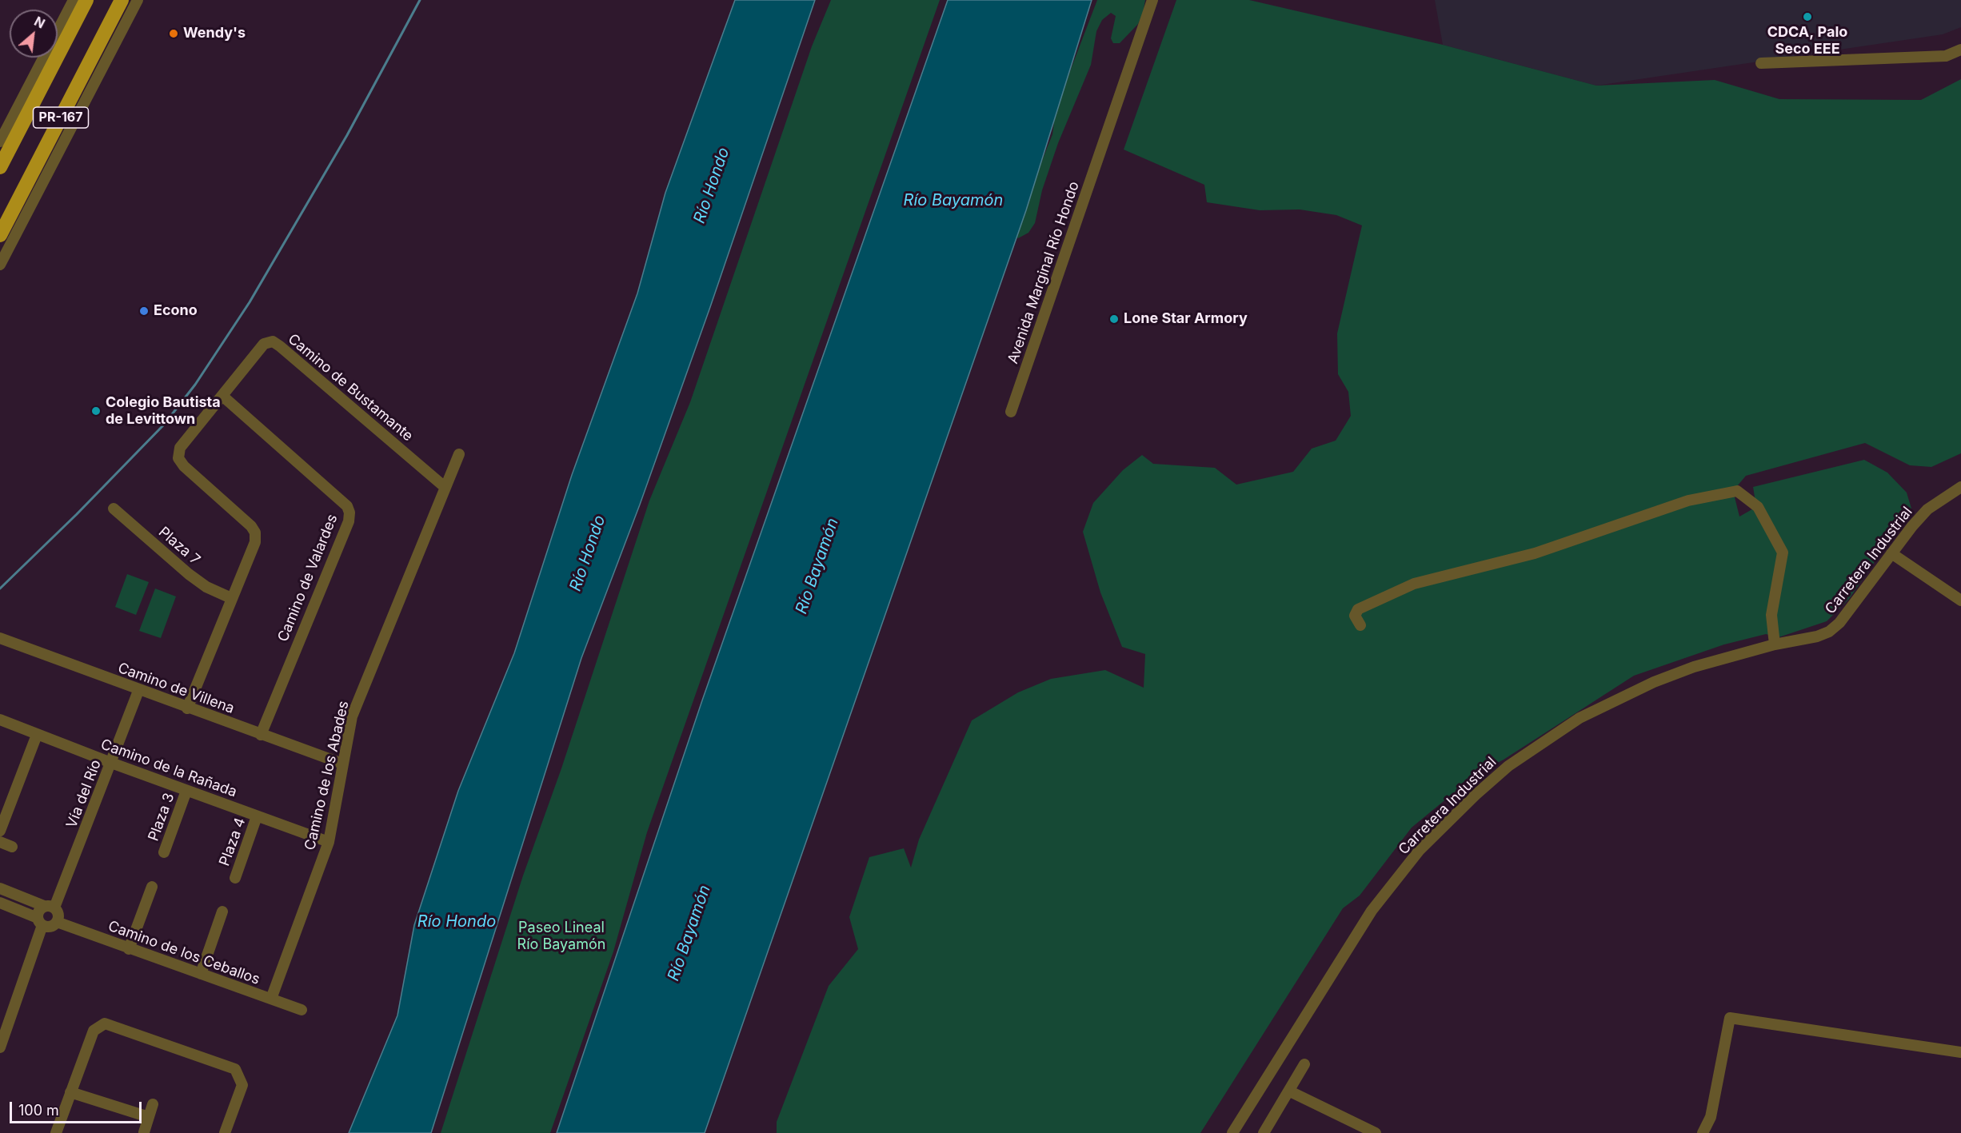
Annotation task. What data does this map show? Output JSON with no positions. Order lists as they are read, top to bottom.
{
  "streets": {
    "main road": ["PR-167"],
    "street": [
      "Avenida Marginal Río Hondo",
      "Camino de Bustamante",
      "Plaza 7",
      "Carretera Industrial",
      "Camino de Valardes",
      "Camino de Villena",
      "Camino de la Rañada",
      "Camino de los Abades",
      "Vía del Río",
      "Plaza 3",
      "Plaza 4",
      "Camino de los Ceballos"
    ]
  },
  "crossings": [
    ["Camino de Bustamante", "Plaza 7"],
    ["Camino de Bustamante", "Camino de Valardes"],
    ["Camino de Bustamante", "Camino de Villena"],
    ["Camino de Bustamante", "Camino de los Abades"],
    ["Camino de Valardes", "Camino de Villena"],
    ["Camino de Villena", "Camino de los Abades"],
    ["Camino de Villena", "Vía del Río"],
    ["Camino de la Rañada", "Camino de los Abades"],
    ["Camino de la Rañada", "Vía del Río"],
    ["Camino de la Rañada", "Plaza 3"],
    ["Camino de la Rañada", "Plaza 4"],
    ["Camino de los Abades", "Camino de los Ceballos"],
    ["Vía del Río", "Camino de los Ceballos"]
  ],
  "water": ["Río Hondo", "Río Bayamón"],
  "parks": ["Paseo Lineal Río Bayamón"],
  "places": [
    "CDCA, Palo Seco EEE",
    "Wendy's",
    "Econo",
    "Lone Star Armory",
    "Colegio Bautista de Levittown"
  ],
  "scale_bar": "100 m",
  "north": "top right"
}
